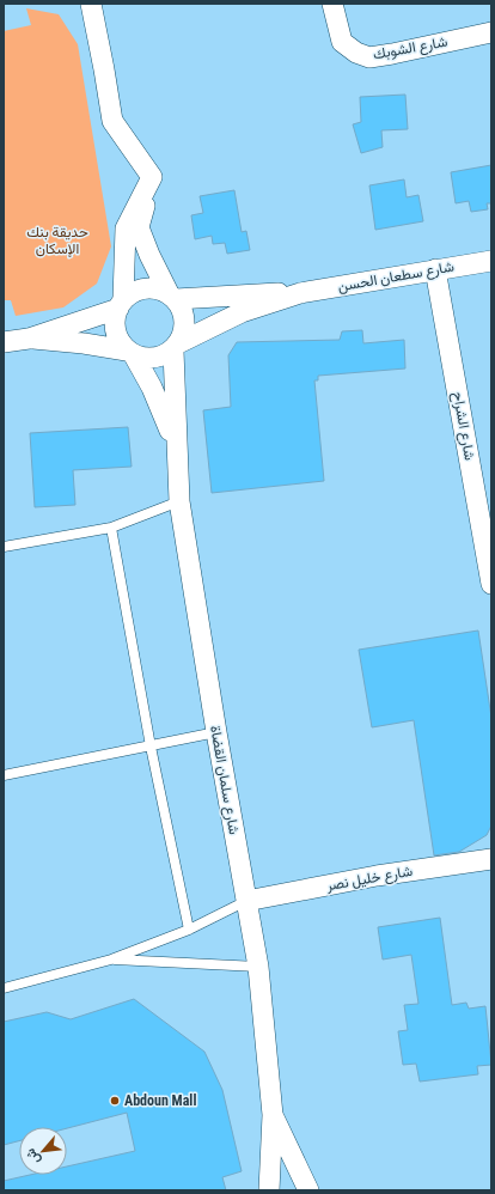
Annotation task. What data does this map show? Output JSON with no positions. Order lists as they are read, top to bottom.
{
  "streets": {
    "street": [
      "شارع الشوبك",
      "شارع سطعان الحسن",
      "شارع الشراح",
      "شارع سلمان القضاة",
      "شارع خليل نصر"
    ]
  },
  "crossings": [
    ["شارع سطعان الحسن", "شارع الشراح"],
    ["شارع سطعان الحسن", "شارع سلمان القضاة"],
    ["شارع سلمان القضاة", "شارع خليل نصر"]
  ],
  "parks": ["حديقة بنك الإسكان"],
  "places": ["Abdoun Mall"],
  "north": "bottom left"
}
